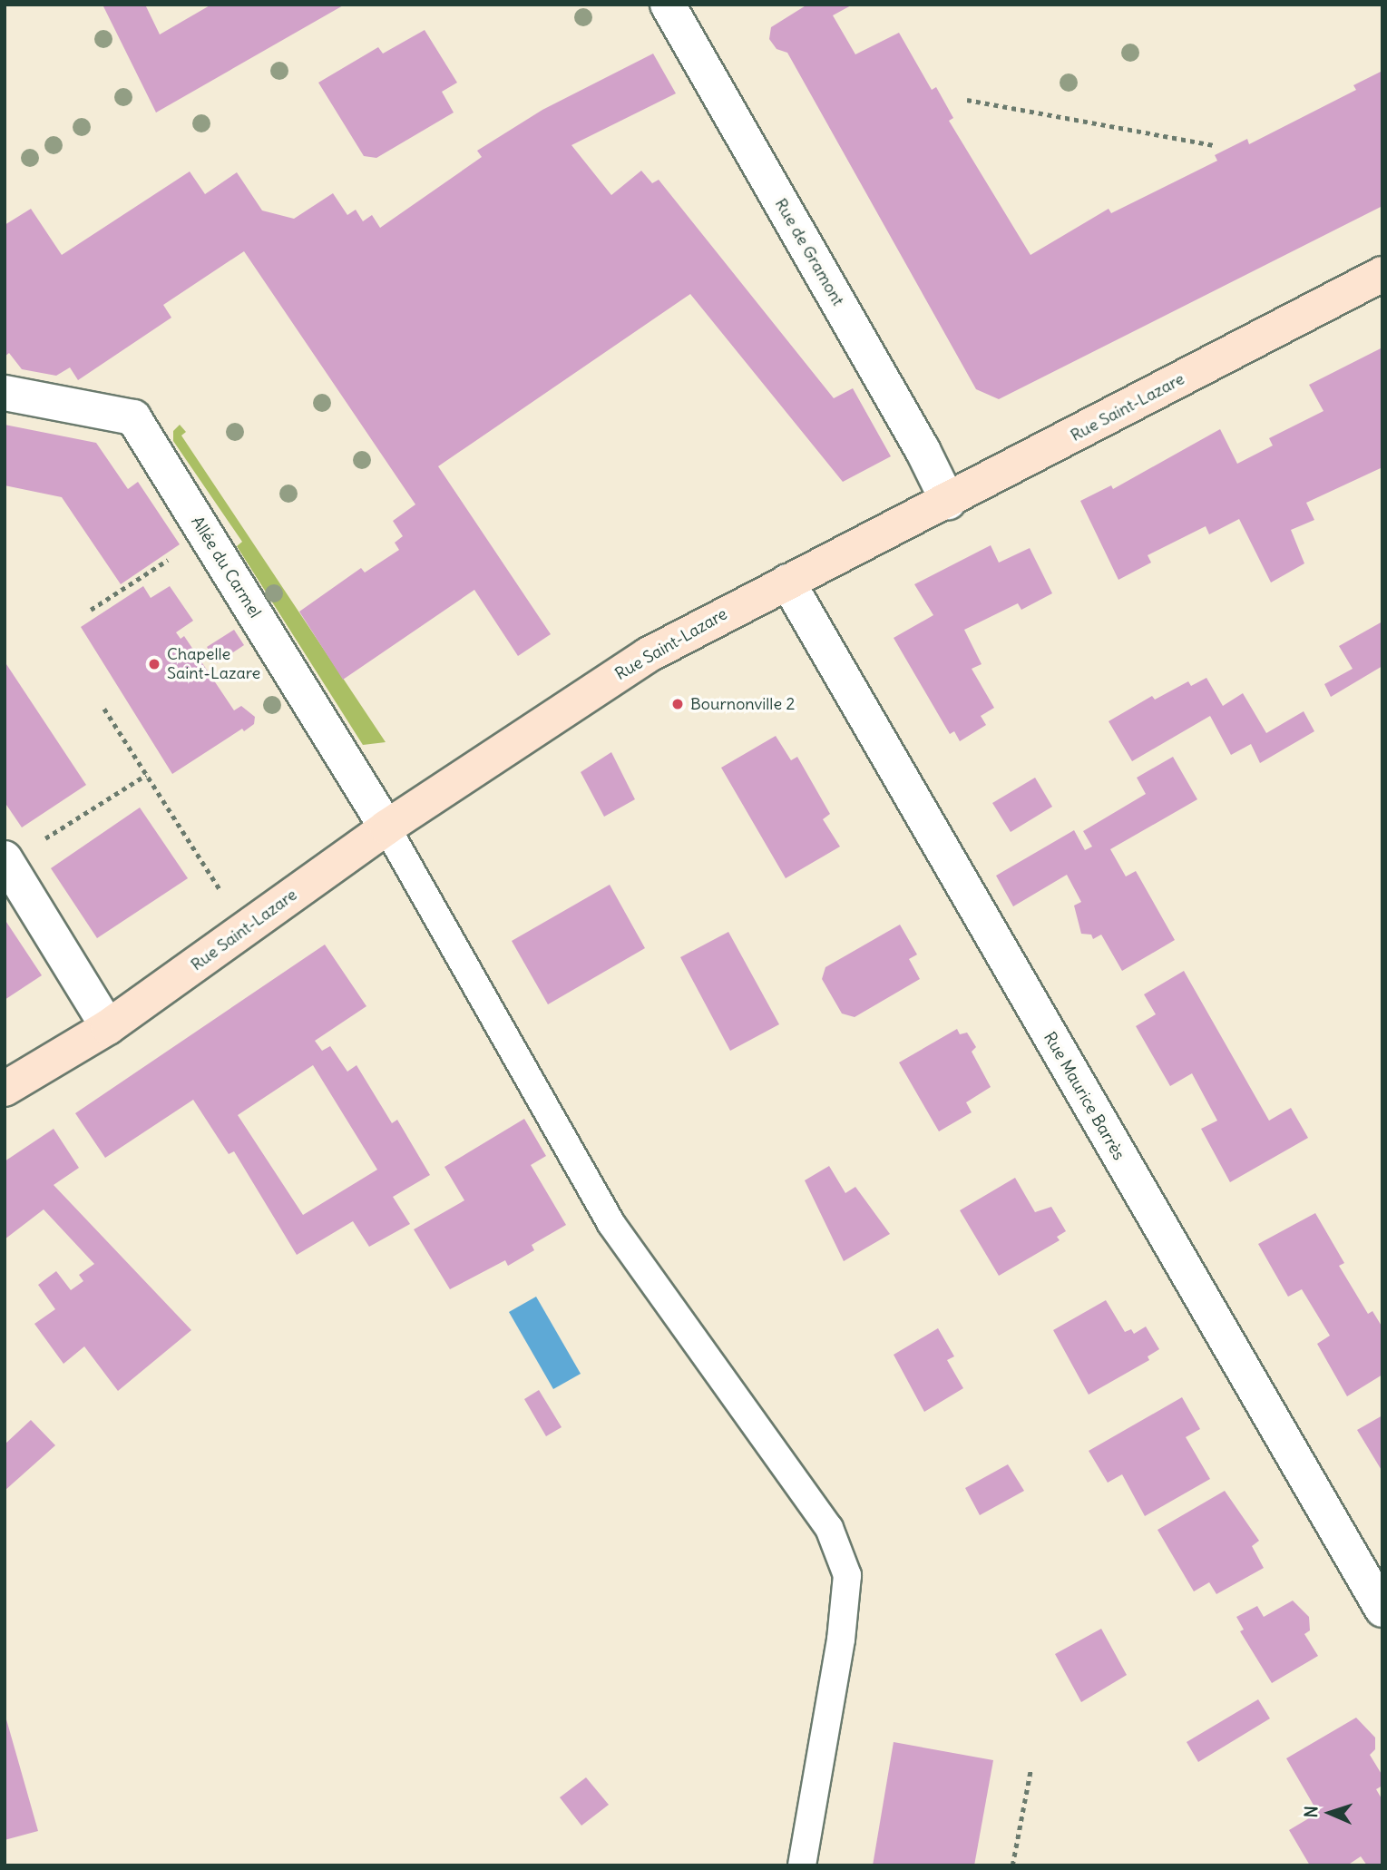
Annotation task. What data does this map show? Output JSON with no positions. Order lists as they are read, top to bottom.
{
  "streets": {
    "main road": ["Rue Saint-Lazare"],
    "street": ["Rue de Gramont", "Allée du Carmel", "Rue Maurice Barrès"]
  },
  "crossings": [
    ["Rue de Gramont", "Rue Saint-Lazare"],
    ["Rue Saint-Lazare", "Allée du Carmel"],
    ["Rue Saint-Lazare", "Rue Maurice Barrès"]
  ],
  "places": ["Chapelle Saint-Lazare", "Bournonville 2"],
  "north": "left"
}
